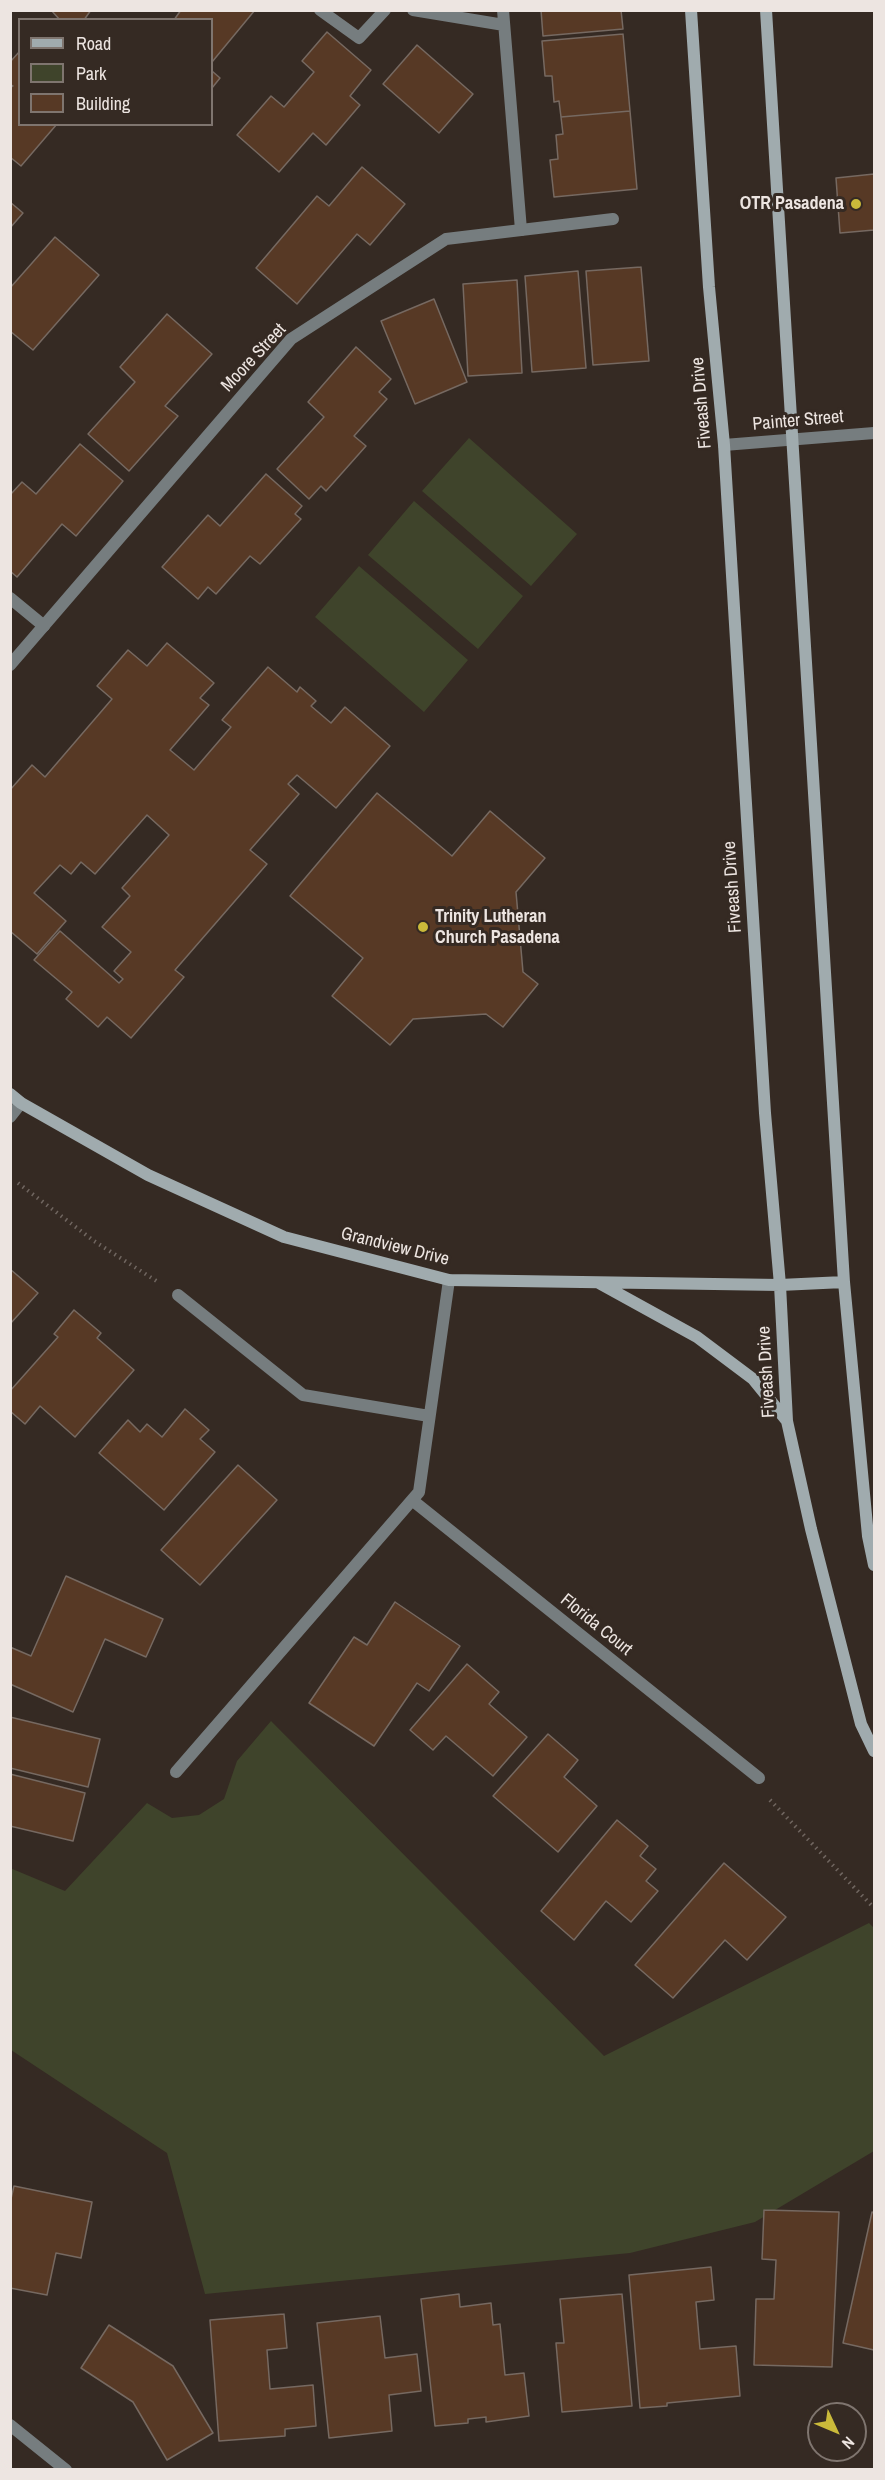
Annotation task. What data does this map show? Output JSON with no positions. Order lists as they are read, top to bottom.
{
  "streets": {
    "main road": ["Fiveash Drive", "Grandview Drive"],
    "street": ["Moore Street", "Painter Street", "Florida Court"]
  },
  "crossings": [
    ["Fiveash Drive", "Painter Street"],
    ["Fiveash Drive", "Grandview Drive"]
  ],
  "places": ["OTR Pasadena", "Trinity Lutheran Church Pasadena"],
  "legend": ["Road", "Park", "Building"],
  "north": "bottom right"
}
